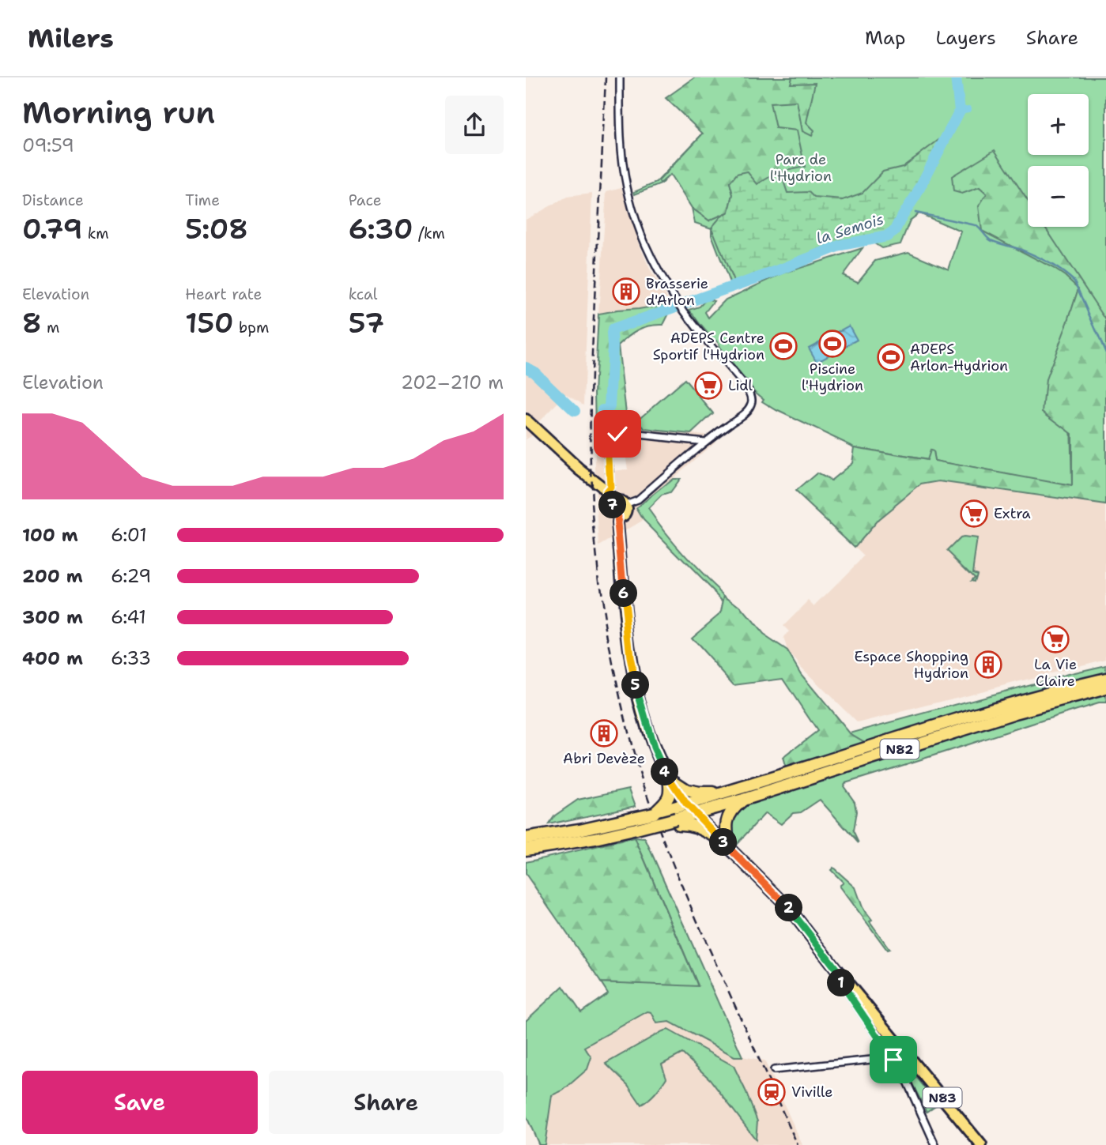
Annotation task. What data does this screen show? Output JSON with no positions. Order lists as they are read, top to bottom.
{
  "streets": {
    "highway": ["N82"],
    "main road": ["N83"]
  },
  "crossings": [
    ["N82", "N83"]
  ],
  "water": ["la Semois"],
  "parks": ["Parc de l'Hydrion"],
  "places": {
    "building": ["Brasserie d'Arlon", "Espace Shopping Hydrion", "Abri Devèze"],
    "sports": ["Piscine l'Hydrion", "ADEPS Centre Sportif l'Hydrion", "ADEPS Arlon-Hydrion"],
    "supermarket": ["Lidl", "Extra", "La Vie Claire"],
    "station": ["Viville"]
  },
  "page": {
    "header": "Milers",
    "nav": ["Map", "Layers", "Share"],
    "heading": ["Morning run", "09:59"],
    "map_buttons": ["+", "−"],
    "stats": [
      ["Distance", "0.79 km"],
      ["Time", "5:08"],
      ["Pace", "6:30 /km"],
      ["Elevation", "8 m"],
      ["Heart rate", "150 bpm"],
      ["kcal", "57"]
    ],
    "chart": ["Elevation", "202–210 m"],
    "pins": [
      "7",
      "6",
      "5",
      "4",
      "3",
      "2",
      "1"
    ],
    "list": [
      {
        "name": "100 m",
        "note": "6:01"
      },
      {
        "name": "200 m",
        "note": "6:29"
      },
      {
        "name": "300 m",
        "note": "6:41"
      },
      {
        "name": "400 m",
        "note": "6:33"
      }
    ],
    "buttons": ["Save", "Share"]
  }
}
